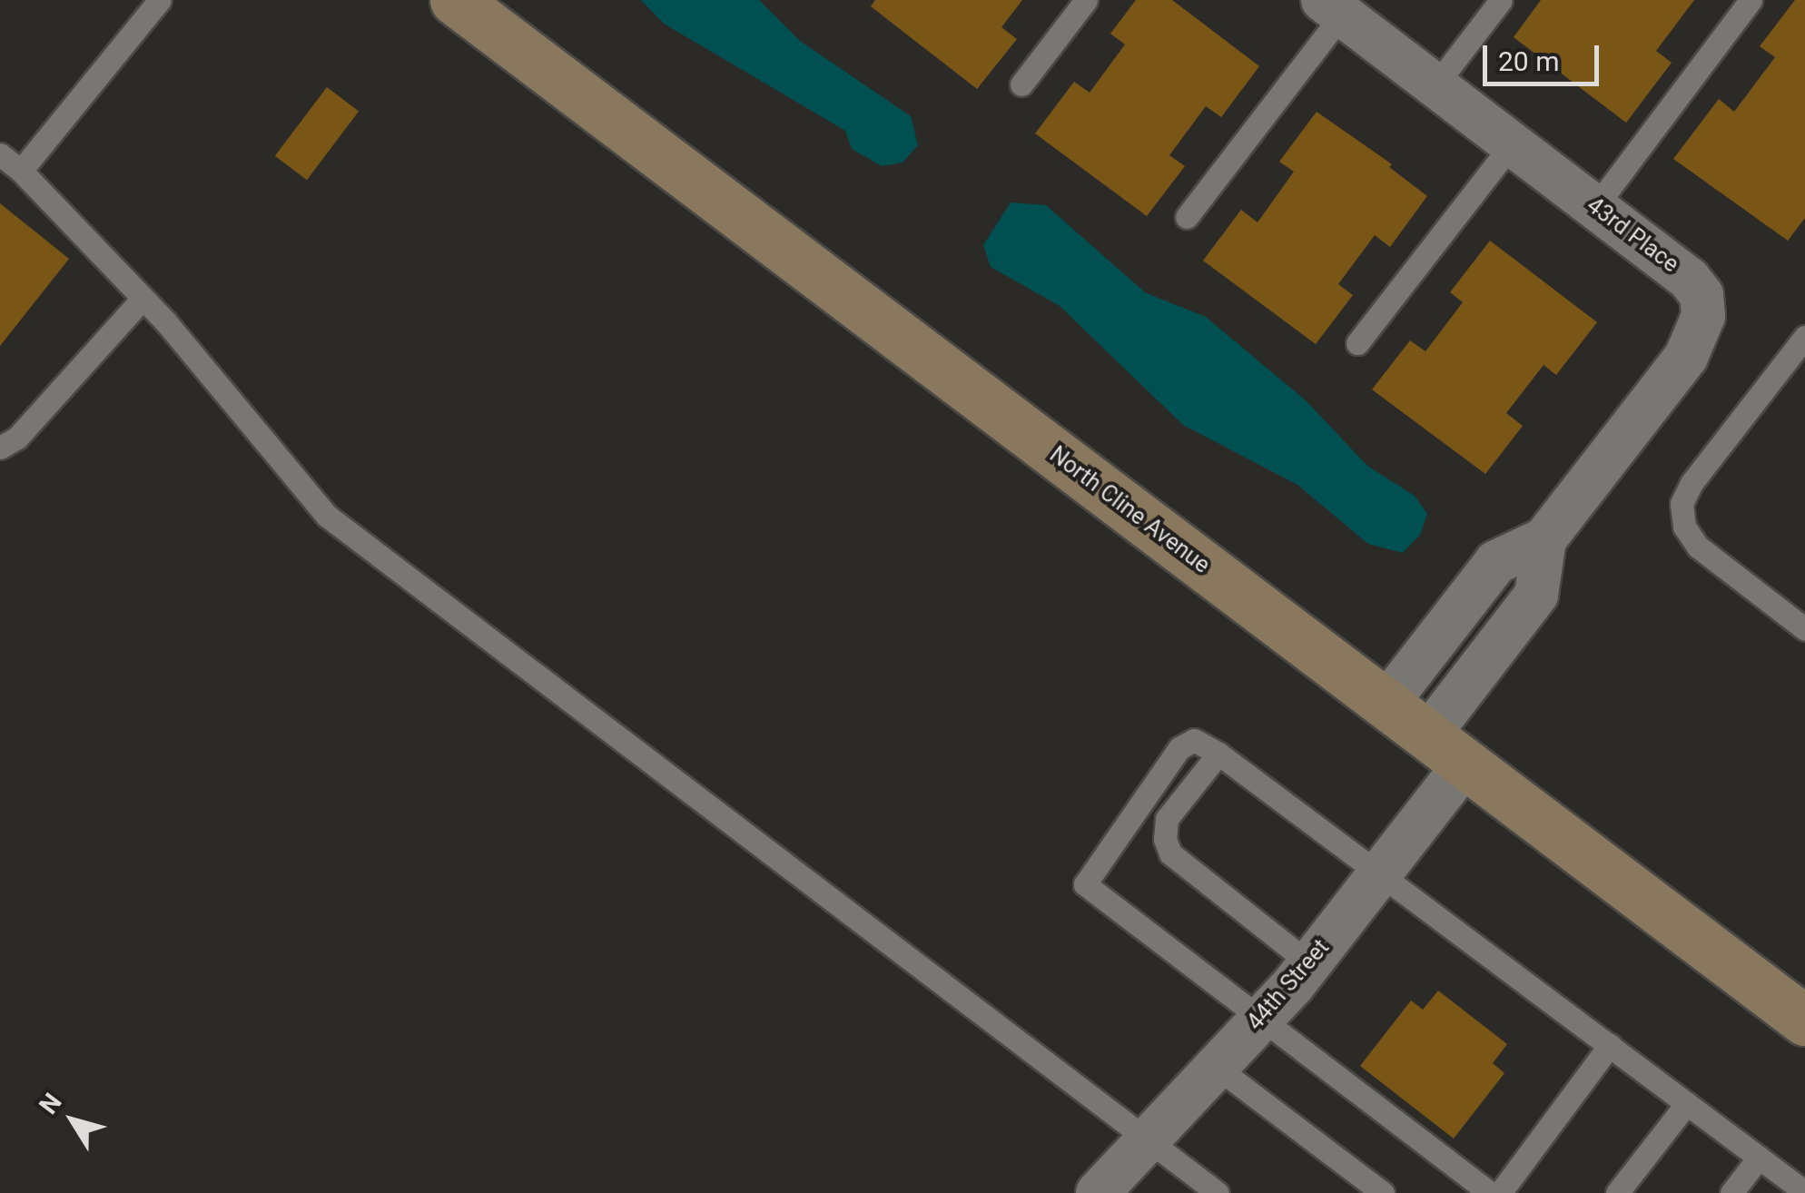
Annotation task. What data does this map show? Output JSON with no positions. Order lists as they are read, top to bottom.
{
  "streets": {
    "street": ["43rd Place", "North Cline Avenue", "44th Street"]
  },
  "crossings": [
    ["43rd Place", "North Cline Avenue"],
    ["43rd Place", "44th Street"],
    ["North Cline Avenue", "44th Street"]
  ],
  "scale_bar": "20 m",
  "north": "top left"
}
